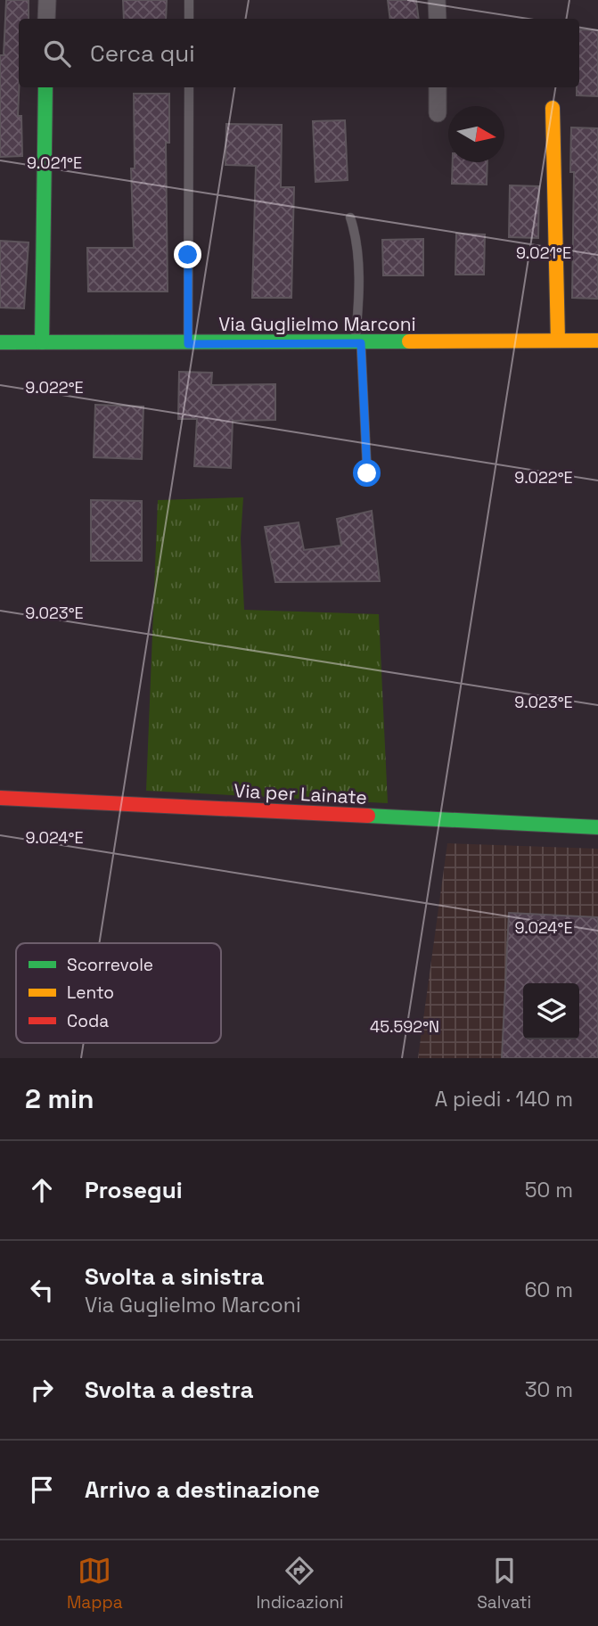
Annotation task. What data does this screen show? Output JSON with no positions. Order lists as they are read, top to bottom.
{
  "streets": {
    "street": ["Via Guglielmo Marconi", "Via per Lainate"]
  },
  "legend": ["Scorrevole", "Lento", "Coda"],
  "north": "right",
  "page": {
    "search": "Cerca qui",
    "heading": ["2 min", "A piedi · 140 m"],
    "list": [
      ["Prosegui", "50 m"],
      ["Svolta a sinistra", "Via Guglielmo Marconi", "60 m"],
      ["Svolta a destra", "30 m"],
      "Arrivo a destinazione"
    ],
    "nav": ["Mappa", "Indicazioni", "Salvati"]
  },
  "coordinates": [
    "9.021°E",
    "9.022°E",
    "9.023°E",
    "9.024°E",
    "45.592°N"
  ]
}
